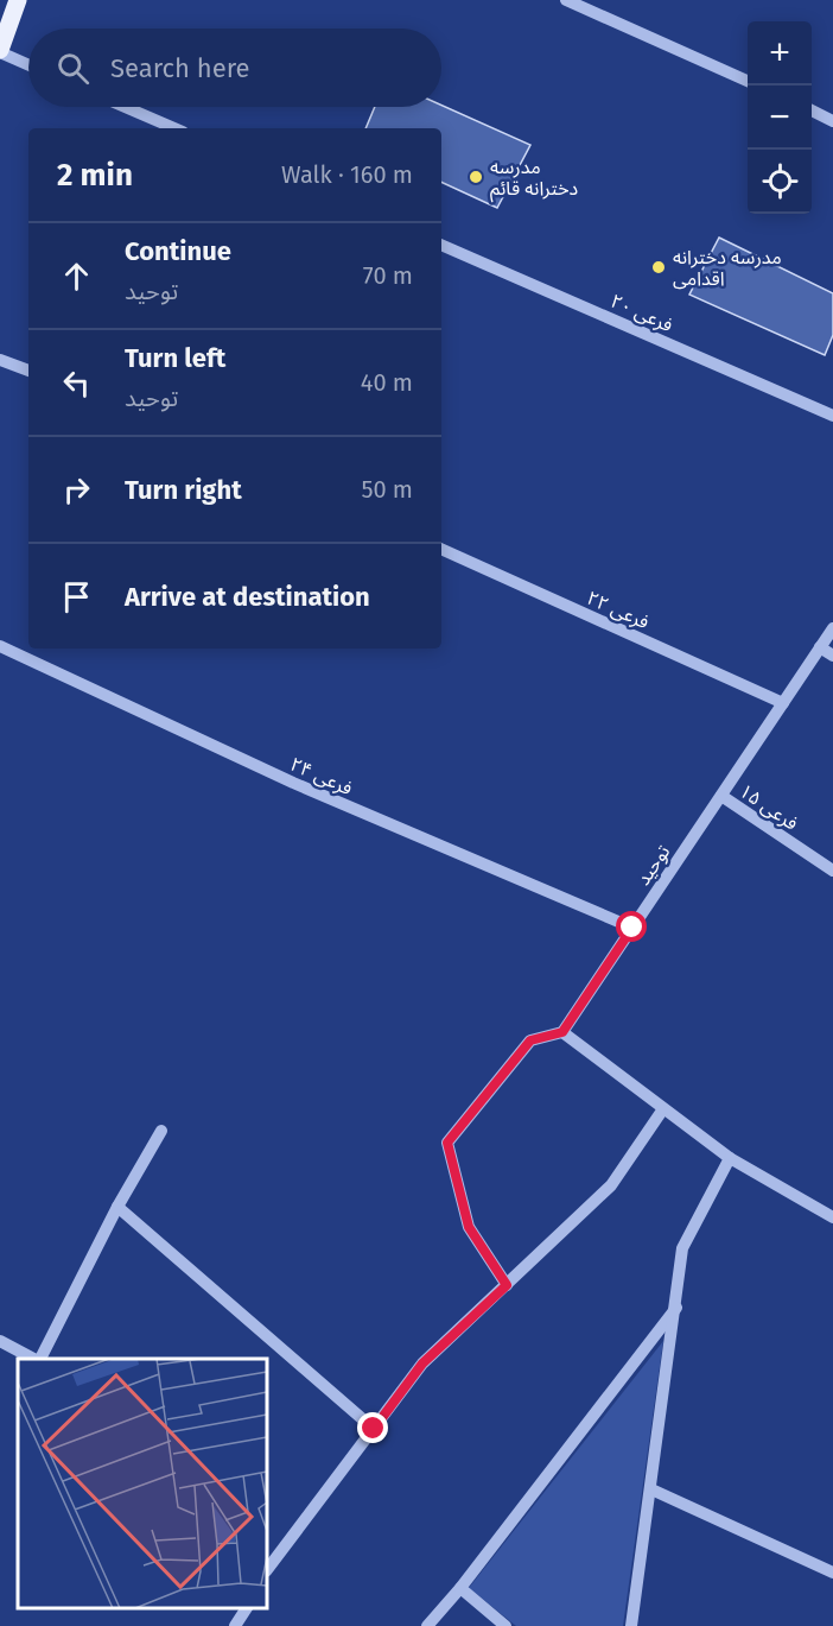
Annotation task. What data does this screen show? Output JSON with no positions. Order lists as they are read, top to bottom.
{
  "streets": {
    "street": [
      "فرعی ۲۰",
      "فرعی ۲۲",
      "فرعی ۲۴",
      "فرعی ۱۵",
      "توحید"
    ]
  },
  "crossings": [
    ["فرعی ۲۲", "توحید"],
    ["فرعی ۲۴", "توحید"],
    ["فرعی ۱۵", "توحید"]
  ],
  "places": ["مدرسه دخترانه قائم", "مدرسه دخترانه اقدامی"],
  "page": {
    "map_buttons": ["+", "−"],
    "search": "Search here",
    "heading": ["2 min", "Walk · 160 m"],
    "list": [
      ["Continue", "توحید", "70 m"],
      ["Turn left", "توحید", "40 m"],
      ["Turn right", "50 m"],
      "Arrive at destination"
    ]
  }
}
